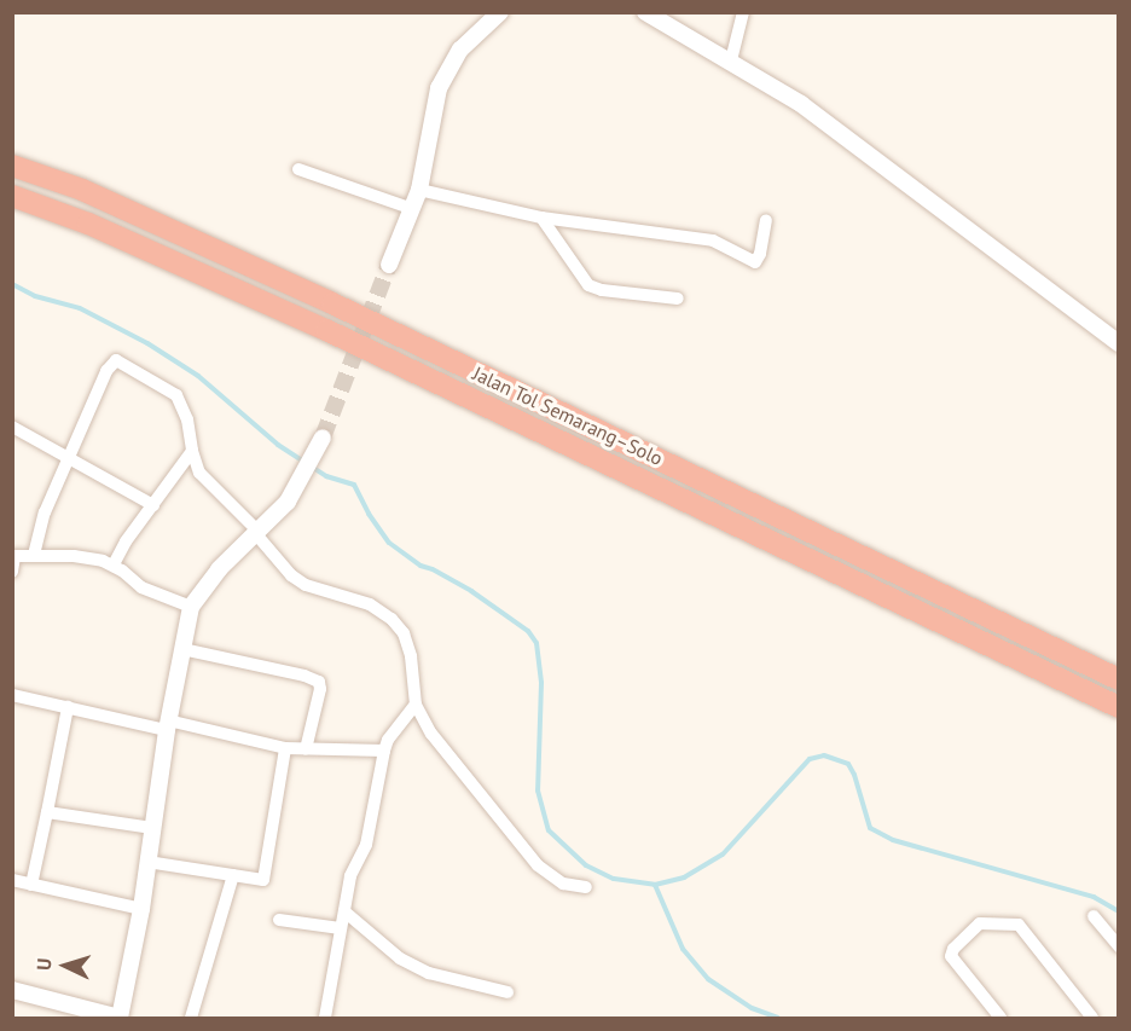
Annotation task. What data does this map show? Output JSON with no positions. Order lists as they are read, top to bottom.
{
  "streets": {
    "highway": ["Jalan Tol Semarang–Solo"]
  },
  "north": "left"
}
